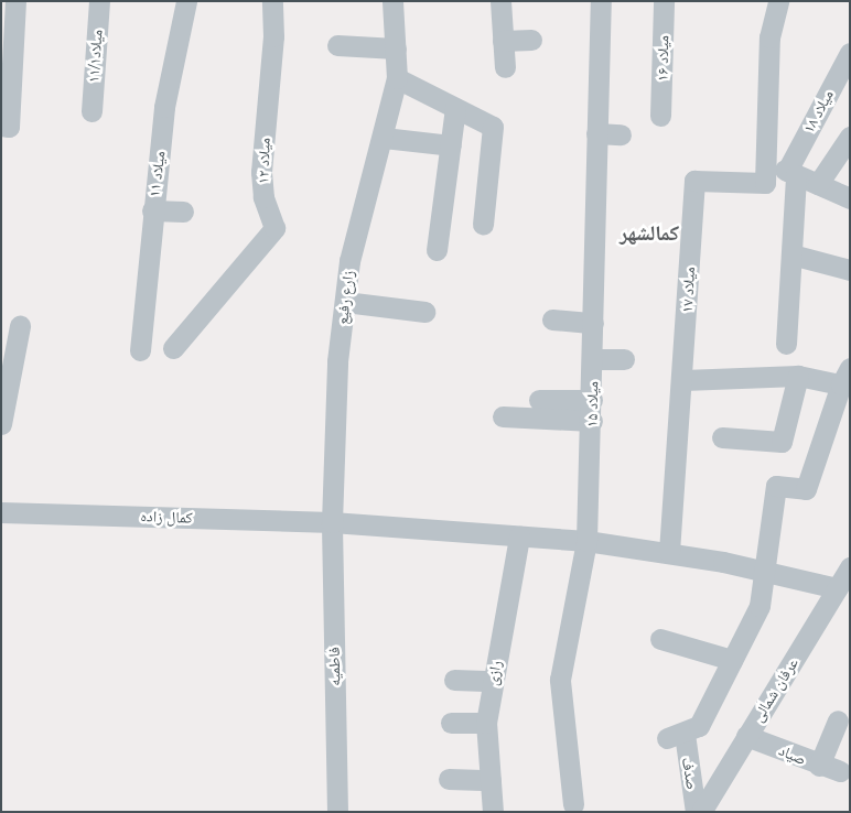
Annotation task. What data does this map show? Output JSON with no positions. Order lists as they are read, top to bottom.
{
  "streets": {
    "street": [
      "میلاد۱۱/۱",
      "میلاد ۱۶",
      "میلاد ۱۸",
      "میلاد ۱۲",
      "میلاد ۱۱",
      "میلاد ۱۷",
      "زارع رفیع",
      "میلاد ۱۵",
      "کمال زاده",
      "فاطمیه",
      "رازی",
      "عرفان شمالی",
      "صیاد",
      "صدف"
    ]
  },
  "crossings": [
    ["میلاد ۱۷", "کمال زاده"],
    ["زارع رفیع", "کمال زاده"],
    ["زارع رفیع", "فاطمیه"],
    ["میلاد ۱۵", "کمال زاده"],
    ["کمال زاده", "فاطمیه"],
    ["کمال زاده", "رازی"],
    ["کمال زاده", "عرفان شمالی"],
    ["عرفان شمالی", "صیاد"],
    ["عرفان شمالی", "صدف"]
  ],
  "districts": ["کمالشهر"]
}
